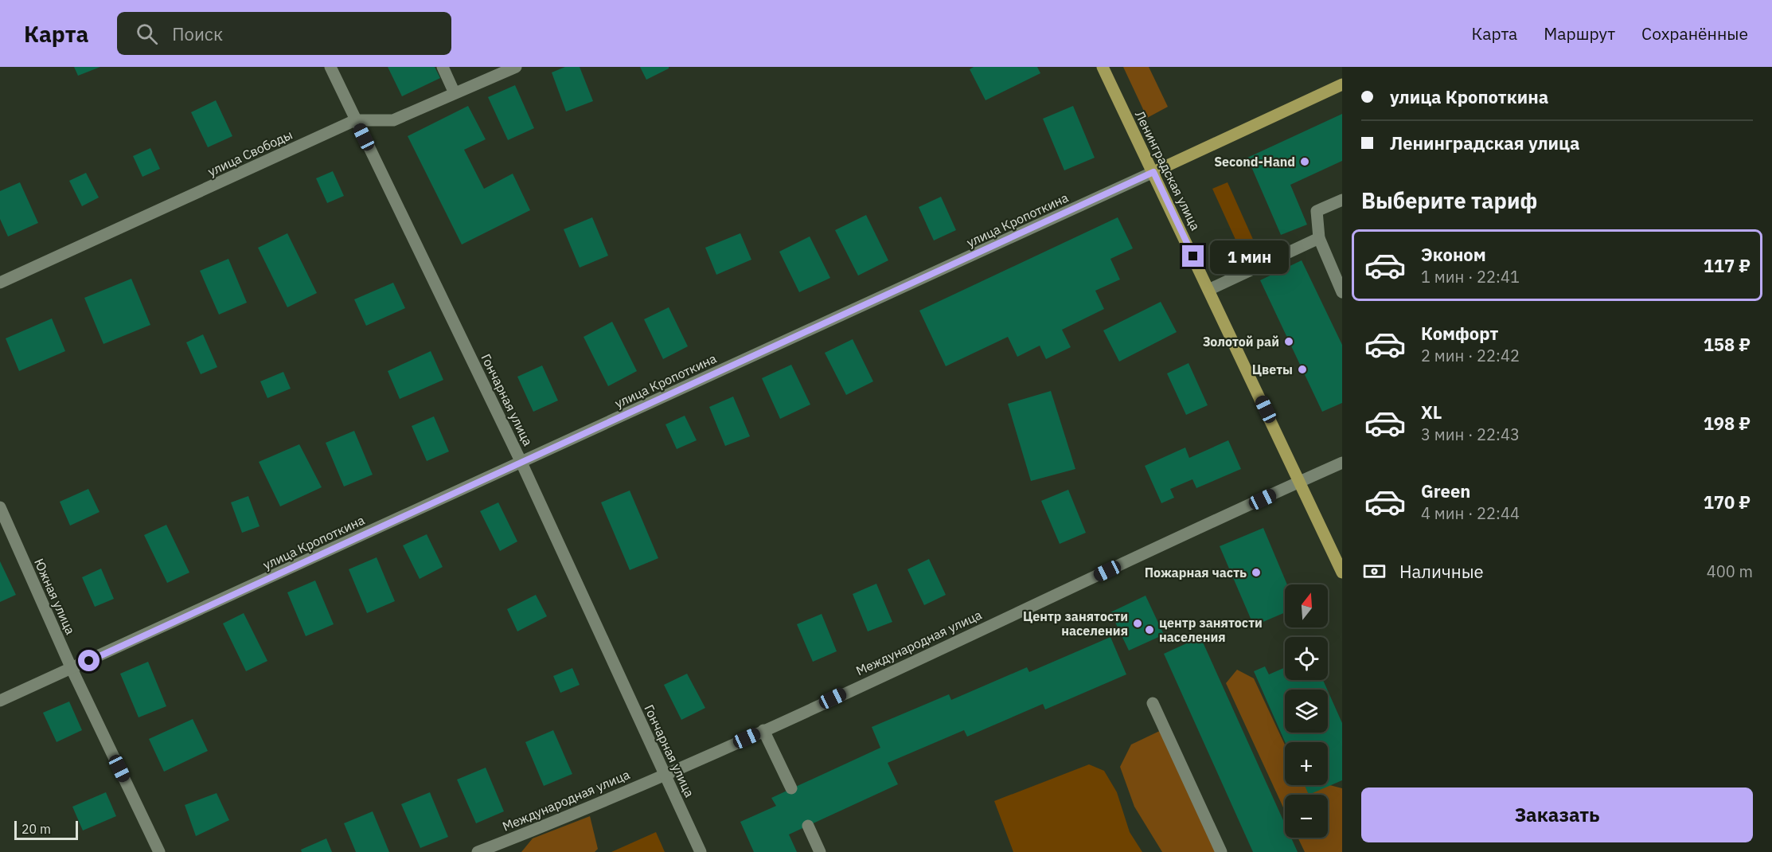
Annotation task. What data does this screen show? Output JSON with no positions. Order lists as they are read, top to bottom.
{
  "streets": {
    "main road": ["Ленинградская улица", "улица Кропоткина"],
    "street": [
      "улица Свободы",
      "Гончарная улица",
      "Южная улица",
      "Международная улица"
    ]
  },
  "crossings": [
    ["улица Свободы", "Гончарная улица"],
    ["Ленинградская улица", "улица Кропоткина"],
    ["Ленинградская улица", "Международная улица"],
    ["улица Кропоткина", "Гончарная улица"],
    ["улица Кропоткина", "Южная улица"],
    ["Гончарная улица", "Международная улица"]
  ],
  "places": [
    "Second-Hand",
    "Золотой рай",
    "Цветы",
    "Пожарная часть",
    "Центр занятости населения",
    "центр занятости населения"
  ],
  "scale_bar": "20 m",
  "north": "top",
  "page": {
    "header": "Карта",
    "search": "Поиск",
    "nav": ["Карта", "Маршрут", "Сохранённые"],
    "banner": ["улица Кропоткина", "Ленинградская улица"],
    "heading": "Выберите тариф",
    "list": [
      {
        "name": "Эконом",
        "note": "1 мин · 22:41",
        "value": "117 ₽"
      },
      {
        "name": "Комфорт",
        "note": "2 мин · 22:42",
        "value": "158 ₽"
      },
      {
        "name": "XL",
        "note": "3 мин · 22:43",
        "value": "198 ₽"
      },
      {
        "name": "Green",
        "note": "4 мин · 22:44",
        "value": "170 ₽"
      }
    ],
    "bubble": "1 мин",
    "pay": ["Наличные", "400 m"],
    "map_buttons": ["+", "−"],
    "buttons": "Заказать",
    "scale": "20 m"
  }
}
